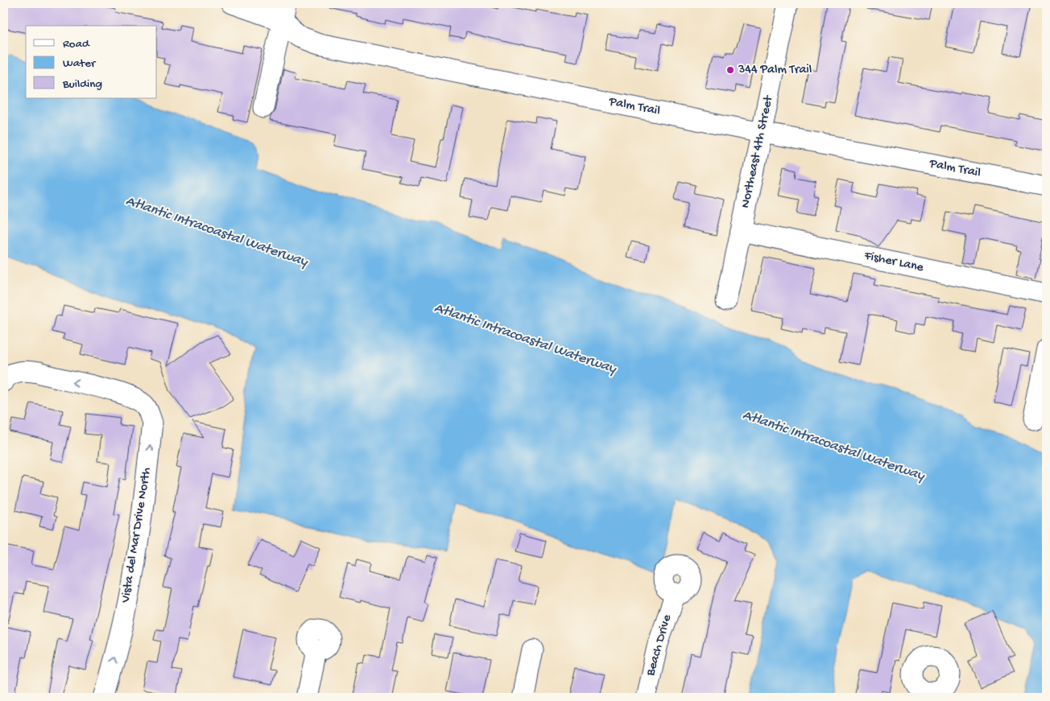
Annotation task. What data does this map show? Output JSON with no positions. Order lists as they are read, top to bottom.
{
  "streets": {
    "street": [
      "Palm Trail",
      "Northeast 4th Street",
      "Fisher Lane",
      "Vista del Mar Drive North",
      "Beach Drive"
    ]
  },
  "crossings": [
    ["Palm Trail", "Northeast 4th Street"],
    ["Northeast 4th Street", "Fisher Lane"]
  ],
  "water": ["Atlantic Intracoastal Waterway"],
  "places": ["344 Palm Trail"],
  "legend": ["Road", "Water", "Building"]
}
